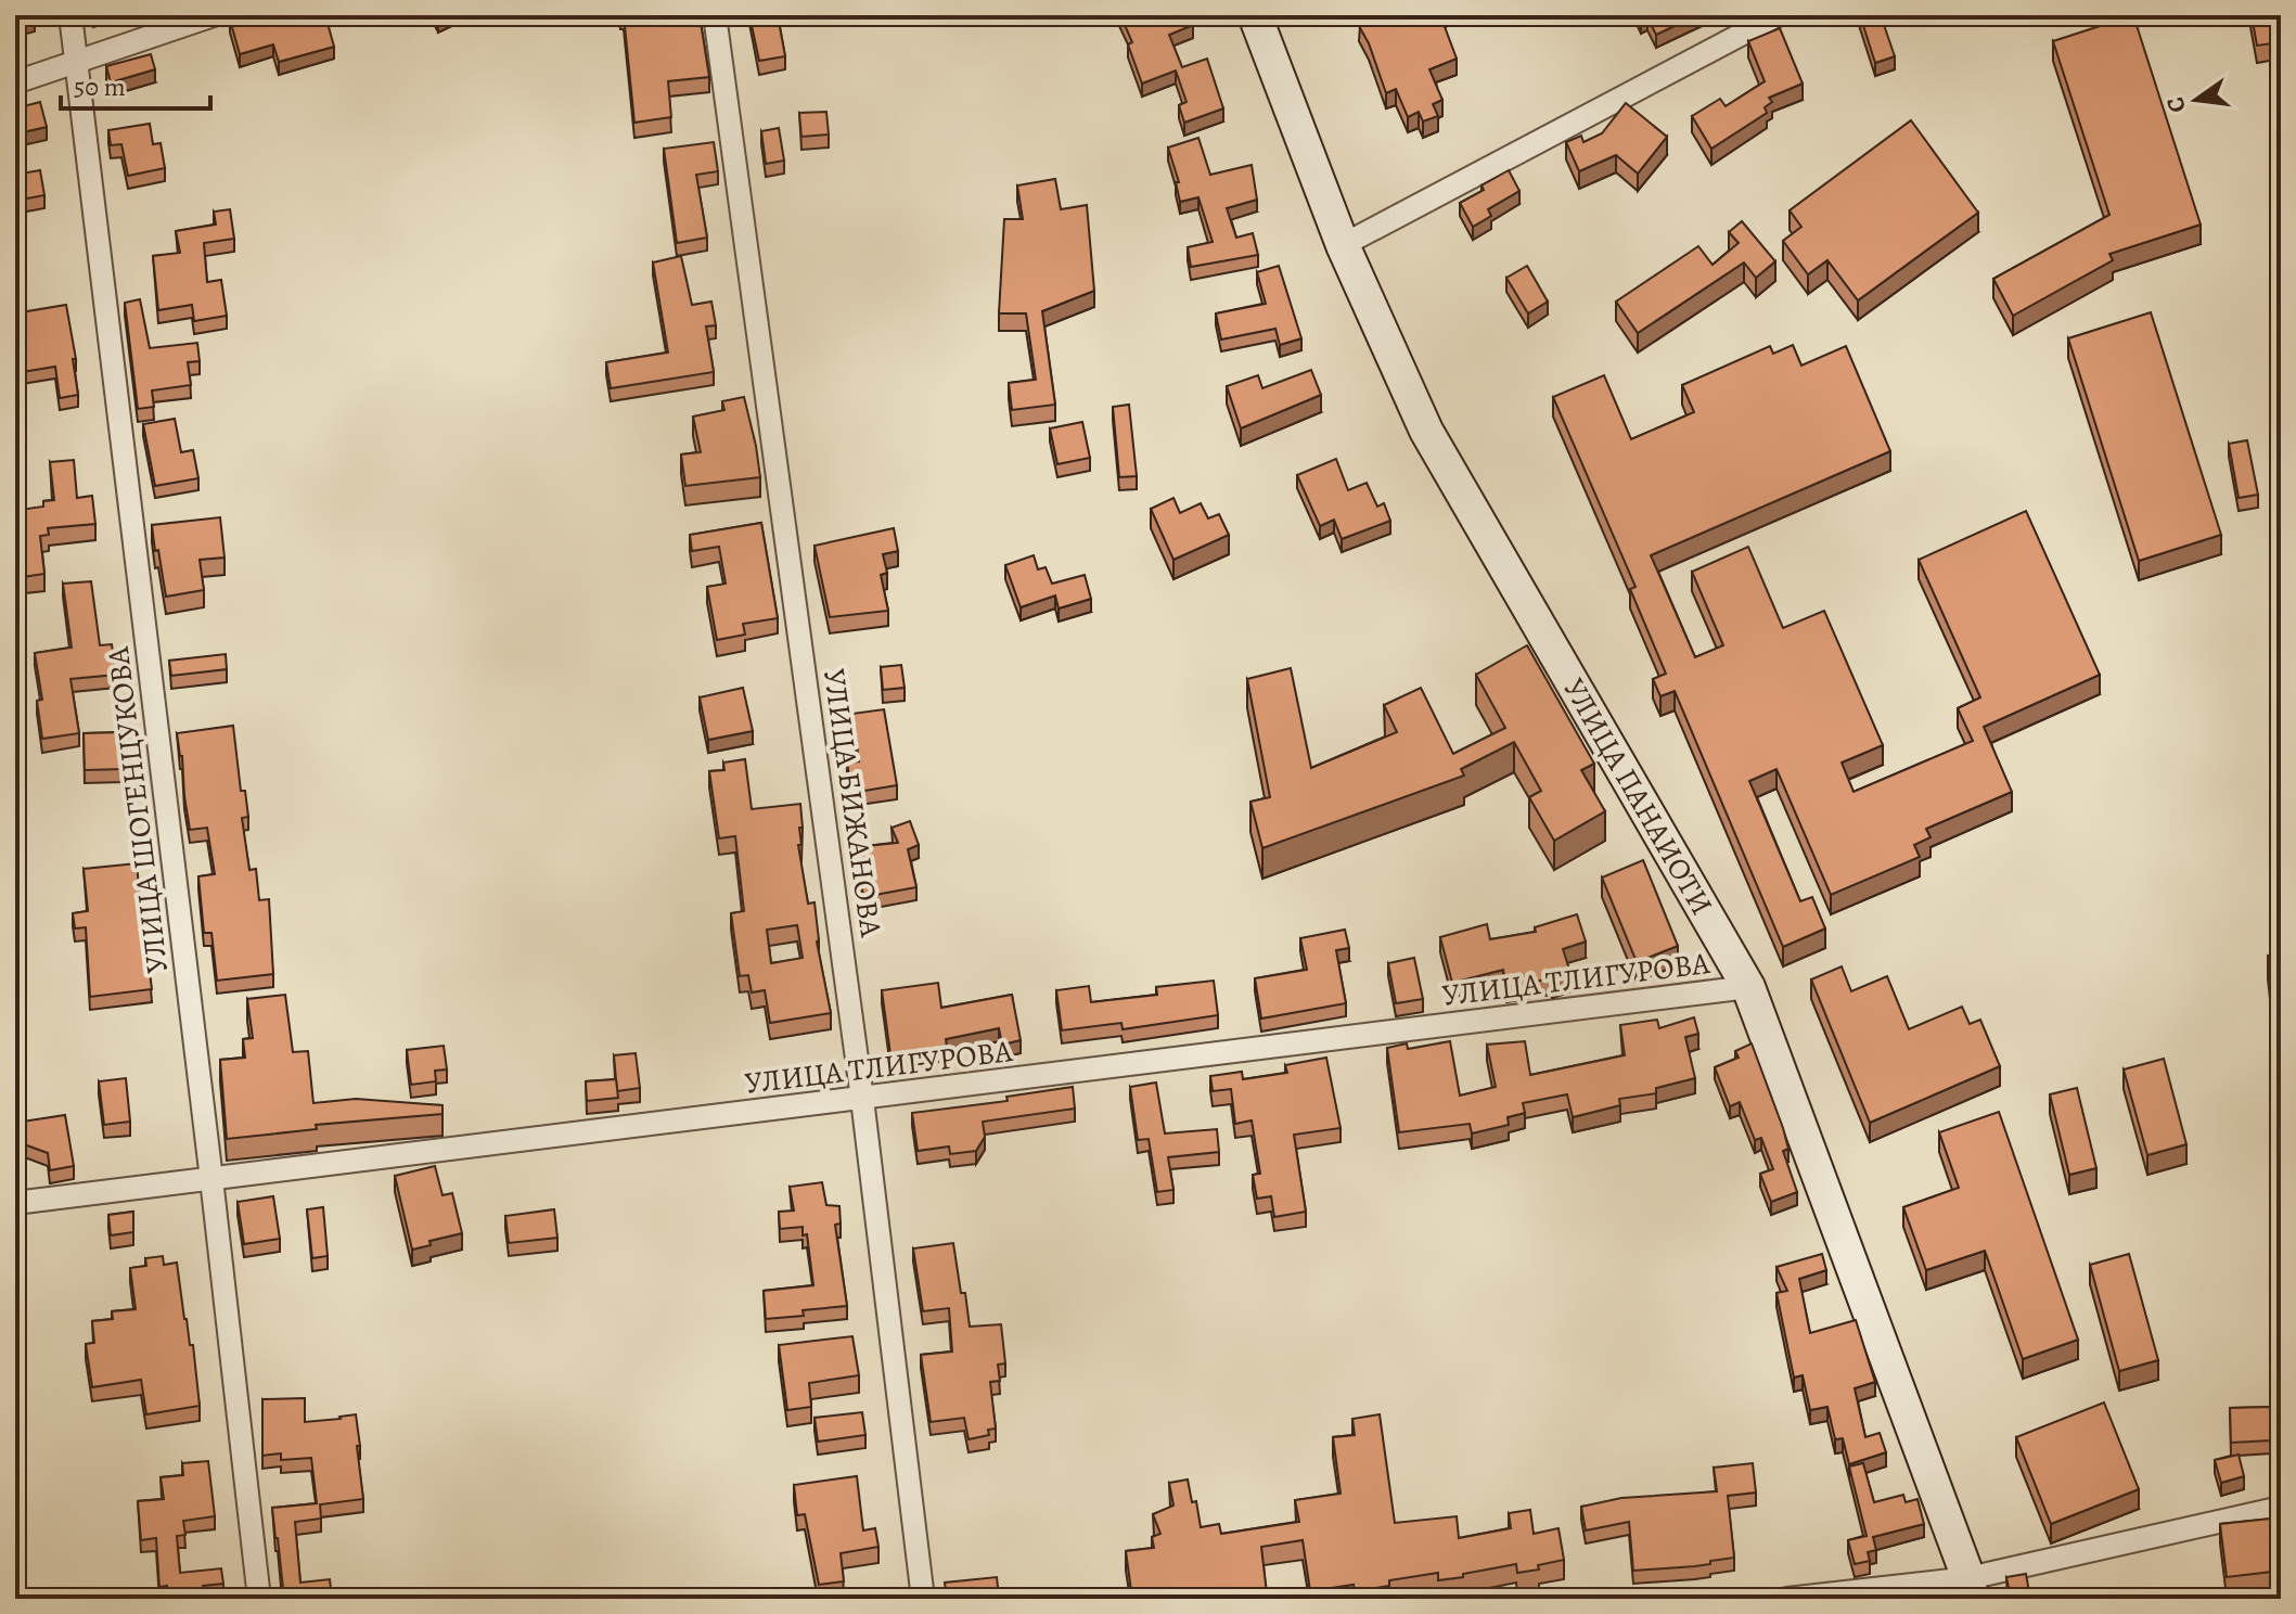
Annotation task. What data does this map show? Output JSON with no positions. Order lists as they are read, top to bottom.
{
  "streets": {
    "street": [
      "УЛИЦА ПАНАИОТИ",
      "УЛИЦА БИЖАНОВА",
      "УЛИЦА ШОГЕНЦУКОВА",
      "УЛИЦА ТЛИГУРОВА"
    ]
  },
  "crossings": [
    ["УЛИЦА ПАНАИОТИ", "УЛИЦА ТЛИГУРОВА"],
    ["УЛИЦА БИЖАНОВА", "УЛИЦА ТЛИГУРОВА"],
    ["УЛИЦА ШОГЕНЦУКОВА", "УЛИЦА ТЛИГУРОВА"]
  ],
  "scale_bar": "50 m",
  "north": "left"
}
